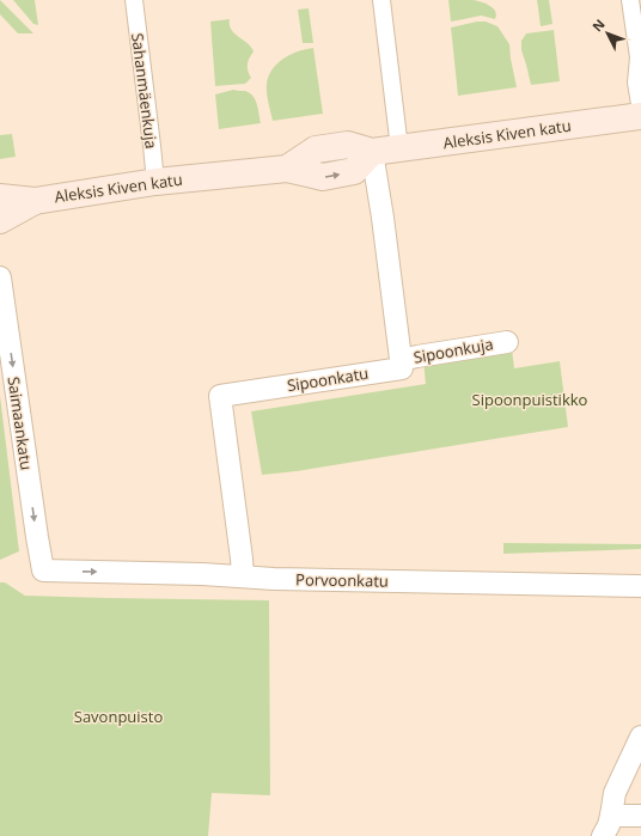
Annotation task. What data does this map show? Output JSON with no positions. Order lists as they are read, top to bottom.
{
  "streets": {
    "main road": ["Aleksis Kiven katu"],
    "street": [
      "Sahanmäenkuja",
      "Sipoonkuja",
      "Sipoonkatu",
      "Saimaankatu",
      "Porvoonkatu"
    ]
  },
  "crossings": [
    ["Sahanmäenkuja", "Aleksis Kiven katu"],
    ["Sipoonkuja", "Sipoonkatu"],
    ["Sipoonkatu", "Porvoonkatu"],
    ["Saimaankatu", "Porvoonkatu"]
  ],
  "one_way": ["Saimaankatu"],
  "parks": ["Sipoonpuistikko", "Savonpuisto"],
  "north": "top left"
}
